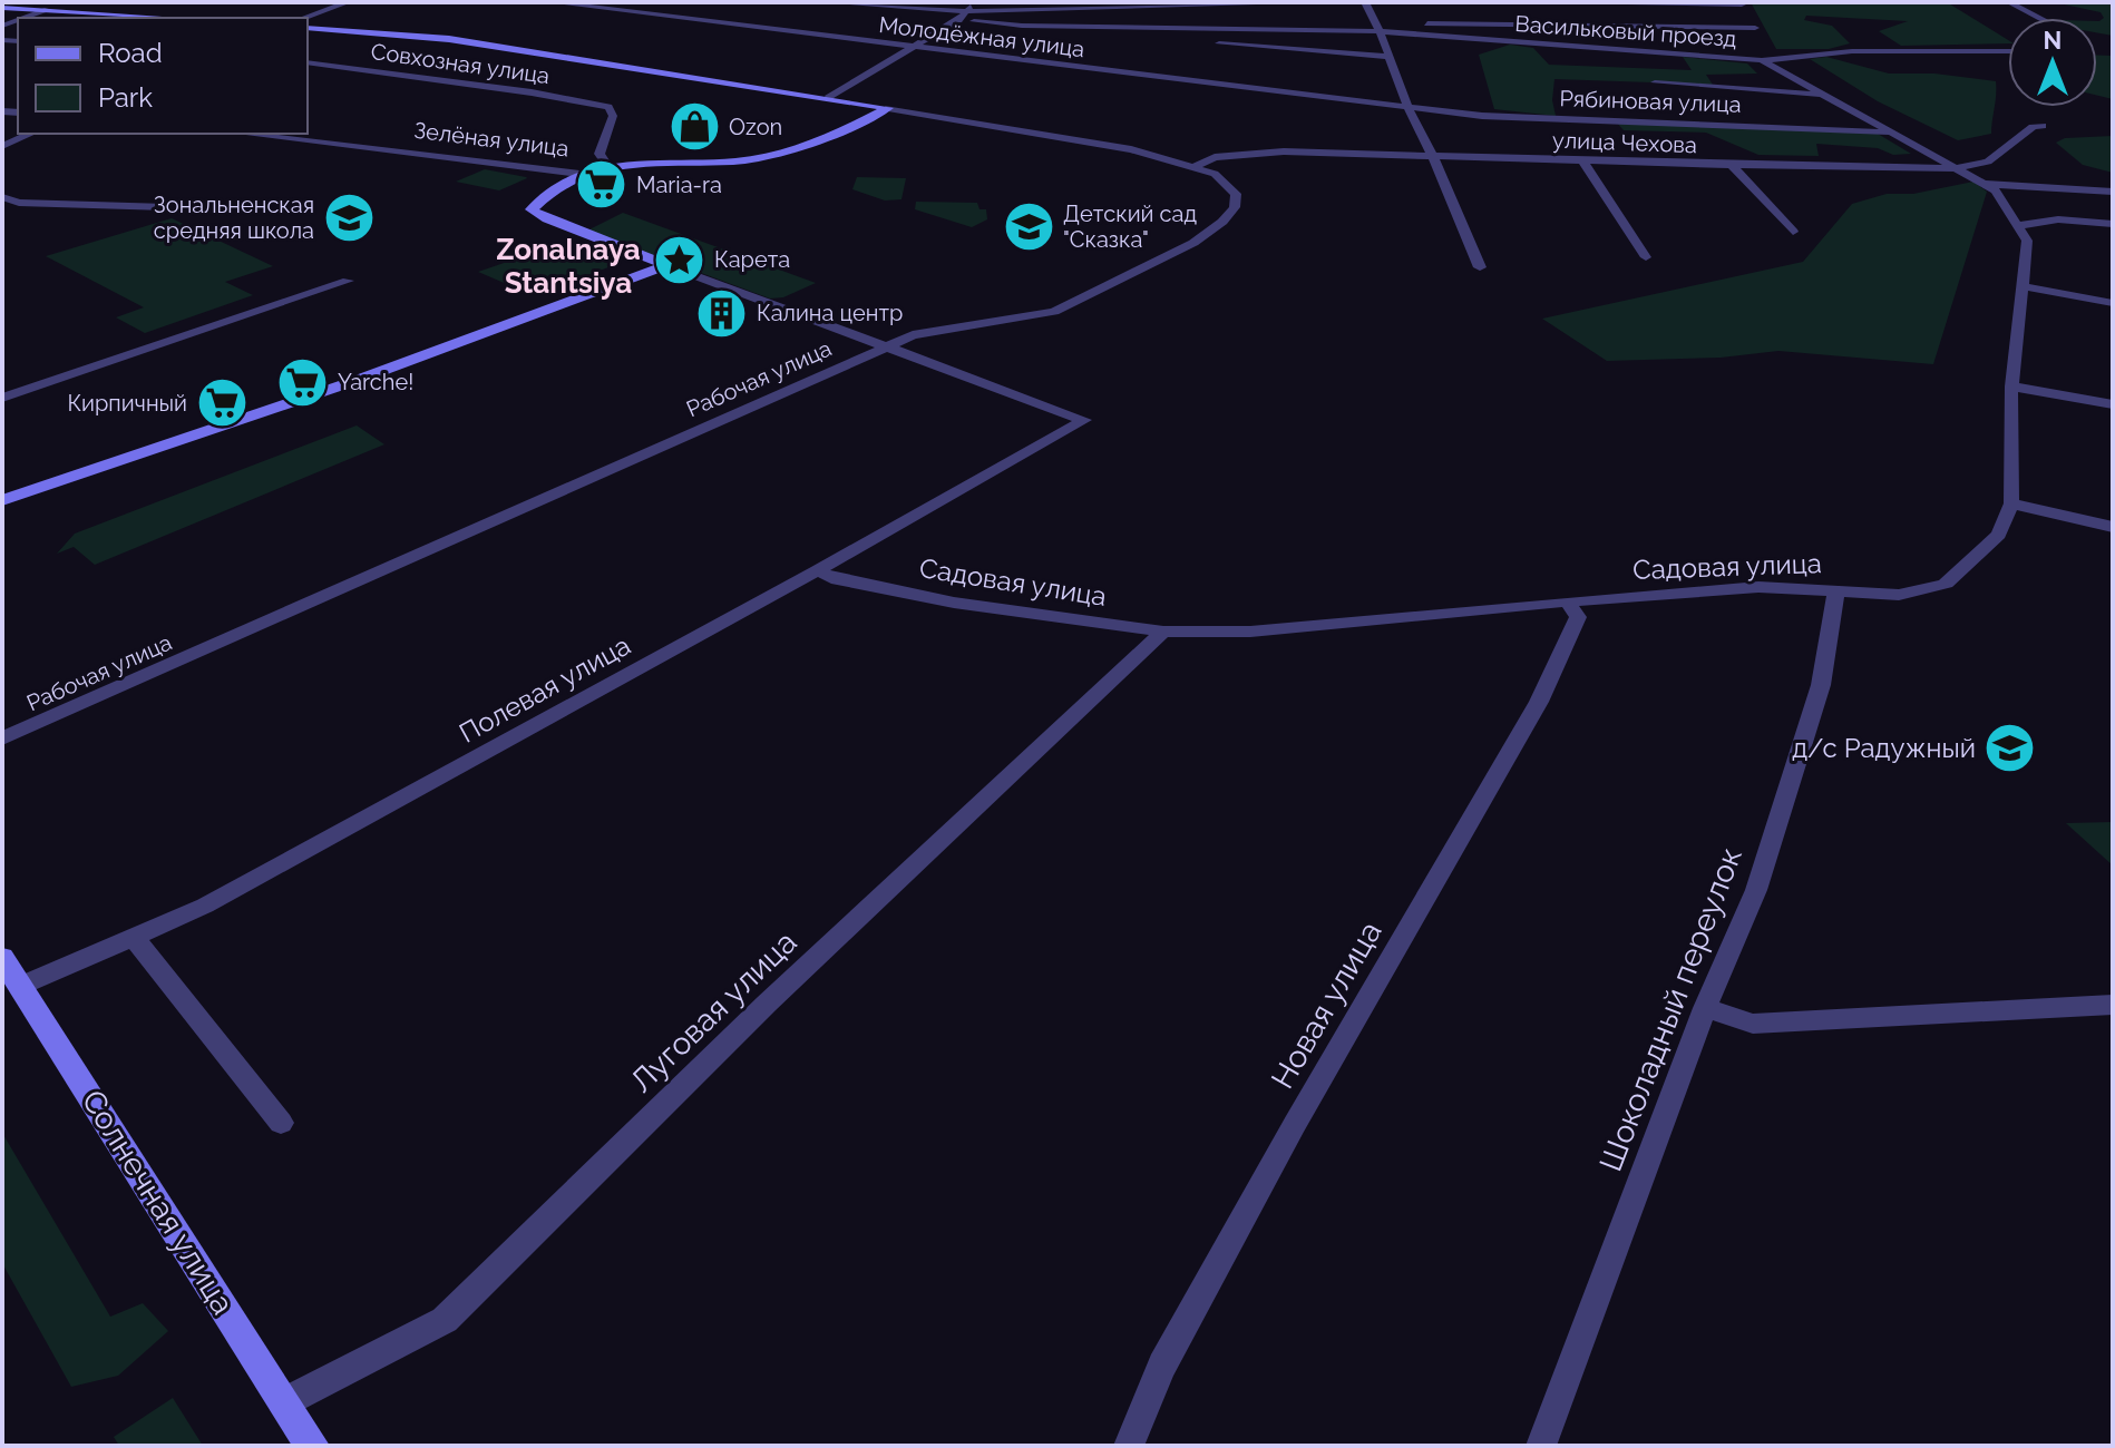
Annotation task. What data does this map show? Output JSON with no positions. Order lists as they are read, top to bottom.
{
  "streets": {
    "street": [
      "Васильковый проезд",
      "Молодёжная улица",
      "Совхозная улица",
      "Рябиновая улица",
      "Зелёная улица",
      "улица Чехова",
      "Рабочая улица",
      "Садовая улица",
      "Полевая улица",
      "Новая улица",
      "Шоколадный переулок",
      "Луговая улица",
      "Солнечная улица"
    ]
  },
  "crossings": [
    ["Молодёжная улица", "Рябиновая улица"],
    ["Зелёная улица", "Рабочая улица"],
    ["Зелёная улица", "Полевая улица"],
    ["улица Чехова", "Рабочая улица"],
    ["Садовая улица", "Полевая улица"],
    ["Садовая улица", "Новая улица"],
    ["Садовая улица", "Шоколадный переулок"],
    ["Садовая улица", "Луговая улица"],
    ["Полевая улица", "Солнечная улица"],
    ["Луговая улица", "Солнечная улица"]
  ],
  "districts": ["Zonalnaya Stantsiya"],
  "places": {
    "shop": ["Ozon"],
    "supermarket": ["Maria-ra", "Yarche!", "Кирпичный"],
    "school or university": ["Зональненская средняя школа", "Детский сад \"Сказка\"", "д/с Радужный"],
    "place": ["Карета"],
    "building": ["Калина центр"]
  },
  "legend": ["Road", "Park"],
  "north": "top"
}
